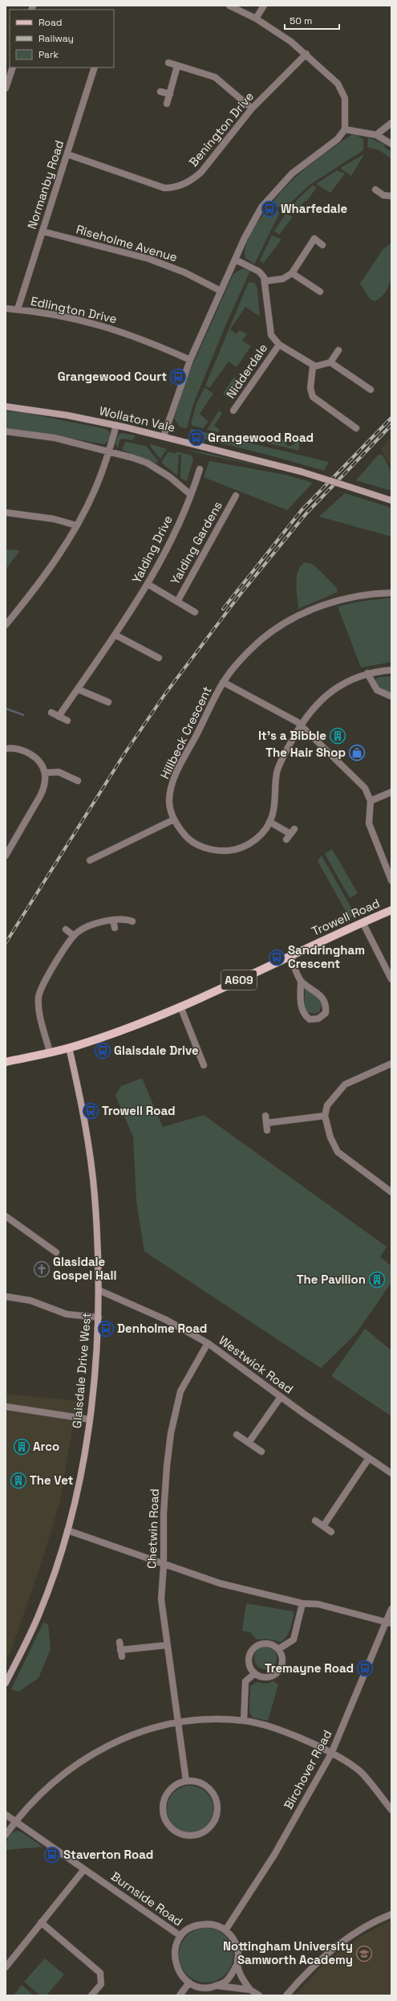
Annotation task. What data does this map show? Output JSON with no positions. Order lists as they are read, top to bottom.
{
  "streets": {
    "main road": ["Trowell Road", "A609"],
    "street": [
      "Benington Drive",
      "Normanby Road",
      "Riseholme Avenue",
      "Edlington Drive",
      "Nidderdale",
      "Wollaton Vale",
      "Yalding Gardens",
      "Yalding Drive",
      "Hillbeck Crescent",
      "Westwick Road",
      "Glaisdale Drive West",
      "Chetwin Road",
      "Birchover Road",
      "Burnside Road"
    ]
  },
  "crossings": [
    ["Benington Drive", "Normanby Road"],
    ["Normanby Road", "Riseholme Avenue"],
    ["Normanby Road", "Edlington Drive"],
    ["Yalding Gardens", "Yalding Drive"],
    ["Trowell Road", "Glaisdale Drive West"],
    ["Westwick Road", "Glaisdale Drive West"],
    ["Westwick Road", "Chetwin Road"],
    ["Birchover Road", "Burnside Road"]
  ],
  "places": {
    "bus stop": [
      "Wharfedale",
      "Grangewood Court",
      "Grangewood Road",
      "Sandringham Crescent",
      "Glaisdale Drive",
      "Trowell Road",
      "Denholme Road",
      "Tremayne Road",
      "Staverton Road"
    ],
    "building": [
      "It's a Bibble",
      "The Pavilion",
      "Arco",
      "The Vet"
    ],
    "shop": ["The Hair Shop"],
    "church": ["Glasidale Gospel Hall"],
    "school or university": ["Nottingham University Samworth Academy"]
  },
  "legend": ["Road", "Railway", "Park"],
  "scale_bar": "50 m"
}
